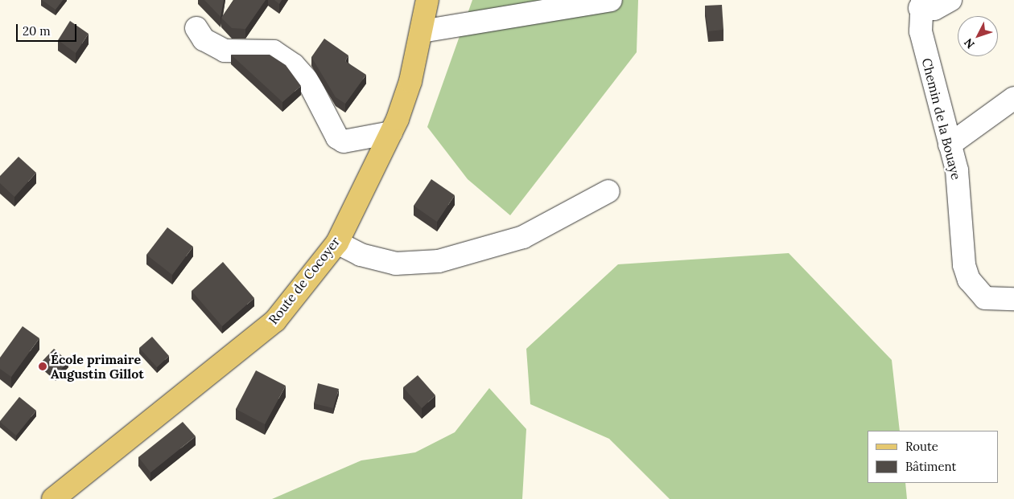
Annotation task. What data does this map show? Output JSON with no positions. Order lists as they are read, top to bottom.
{
  "streets": {
    "main road": ["Route de Cocoyer"],
    "street": ["Chemin de la Bouaye"]
  },
  "places": ["École primaire Augustin Gillot"],
  "legend": ["Route", "Bâtiment"],
  "scale_bar": "20 m",
  "north": "bottom left"
}
